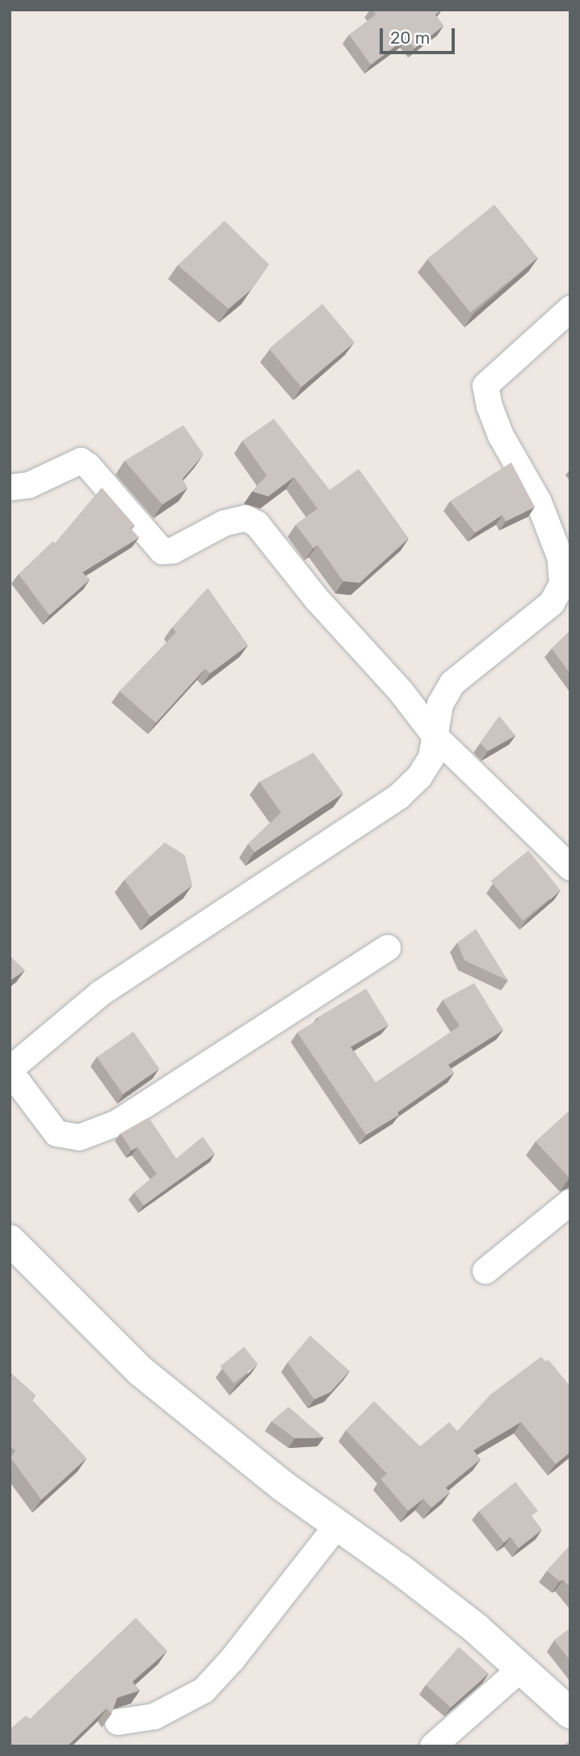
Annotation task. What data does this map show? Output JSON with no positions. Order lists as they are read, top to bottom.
{
  "scale_bar": "20 m"
}
